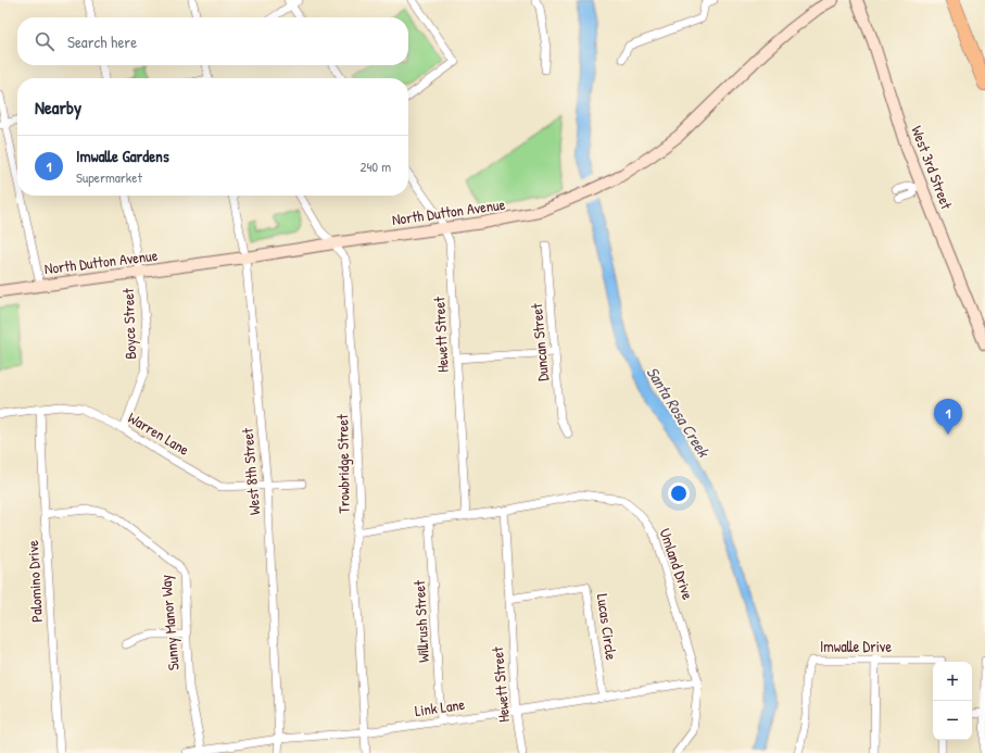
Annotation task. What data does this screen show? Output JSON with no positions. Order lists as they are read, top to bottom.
{
  "streets": {
    "main road": ["West 3rd Street", "North Dutton Avenue"],
    "street": [
      "Boyce Street",
      "Hewett Street",
      "Duncan Street",
      "Warren Lane",
      "Trowbridge Street",
      "West 8th Street",
      "Umland Drive",
      "Palomino Drive",
      "Willrush Street",
      "Sunny Manor Way",
      "Lucas Circle",
      "Imwalle Drive",
      "Link Lane"
    ]
  },
  "crossings": [
    ["North Dutton Avenue", "Boyce Street"],
    ["North Dutton Avenue", "Hewett Street"],
    ["North Dutton Avenue", "Trowbridge Street"],
    ["North Dutton Avenue", "West 8th Street"],
    ["Boyce Street", "Warren Lane"],
    ["Hewett Street", "Umland Drive"],
    ["Hewett Street", "Lucas Circle"],
    ["Hewett Street", "Link Lane"],
    ["Warren Lane", "West 8th Street"],
    ["Warren Lane", "Palomino Drive"],
    ["Trowbridge Street", "Umland Drive"],
    ["Trowbridge Street", "Link Lane"],
    ["West 8th Street", "Link Lane"],
    ["Umland Drive", "Willrush Street"],
    ["Umland Drive", "Link Lane"],
    ["Palomino Drive", "Sunny Manor Way"],
    ["Willrush Street", "Link Lane"],
    ["Sunny Manor Way", "Link Lane"],
    ["Lucas Circle", "Link Lane"]
  ],
  "water": ["Santa Rosa Creek"],
  "page": {
    "search": "Search here",
    "heading": "Nearby",
    "list": [
      {
        "mark": "1",
        "name": "Imwalle Gardens",
        "note": "Supermarket",
        "value": "240 m"
      }
    ],
    "pins": "1",
    "map_buttons": ["+", "−"]
  }
}
